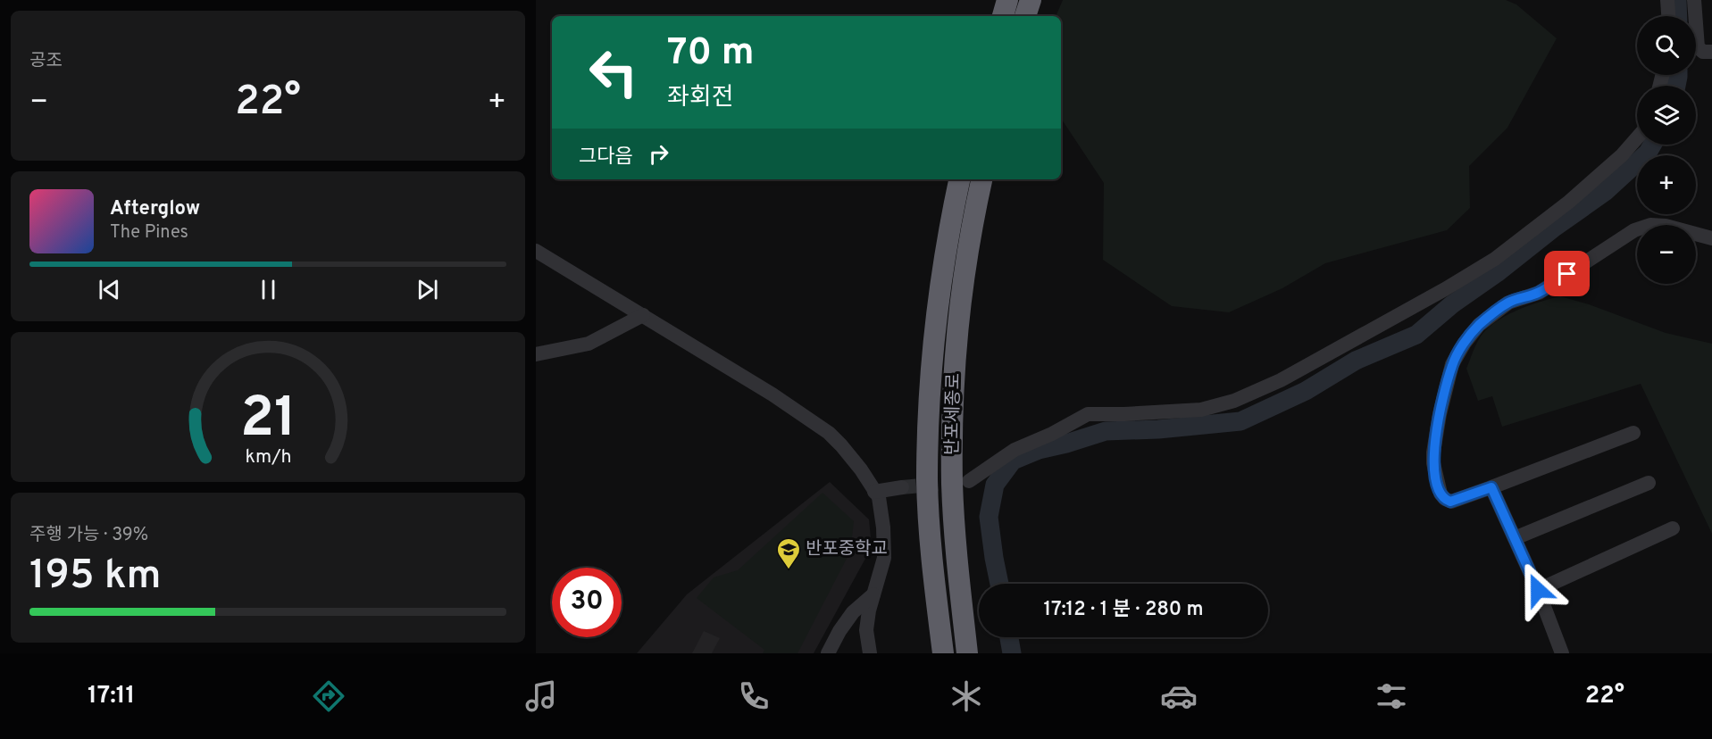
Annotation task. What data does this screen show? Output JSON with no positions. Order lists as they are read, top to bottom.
{
  "streets": {
    "highway": ["반포세종로"]
  },
  "places": {
    "school or university": ["반포중학교"]
  },
  "page": {
    "tile": [
      "공조",
      ["주행 가능 · 39%", "195 km"]
    ],
    "map_buttons": ["+", "−"],
    "turn": ["70 m", "좌회전"],
    "heat": ["−", "22°", "+"],
    "then": "그다음",
    "song": ["Afterglow", "The Pines"],
    "limit": "30",
    "trip": "17:12 · 1 분 · 280 m",
    "tabs": ["17:11", "22°"],
    "gauge": ["21", "km/h"]
  }
}
